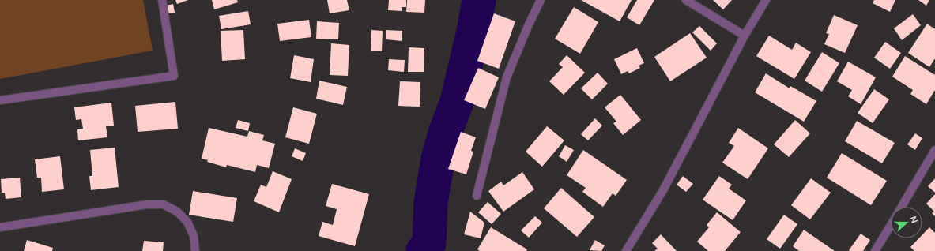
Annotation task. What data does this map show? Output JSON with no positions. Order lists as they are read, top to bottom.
{
  "north": "right"
}
